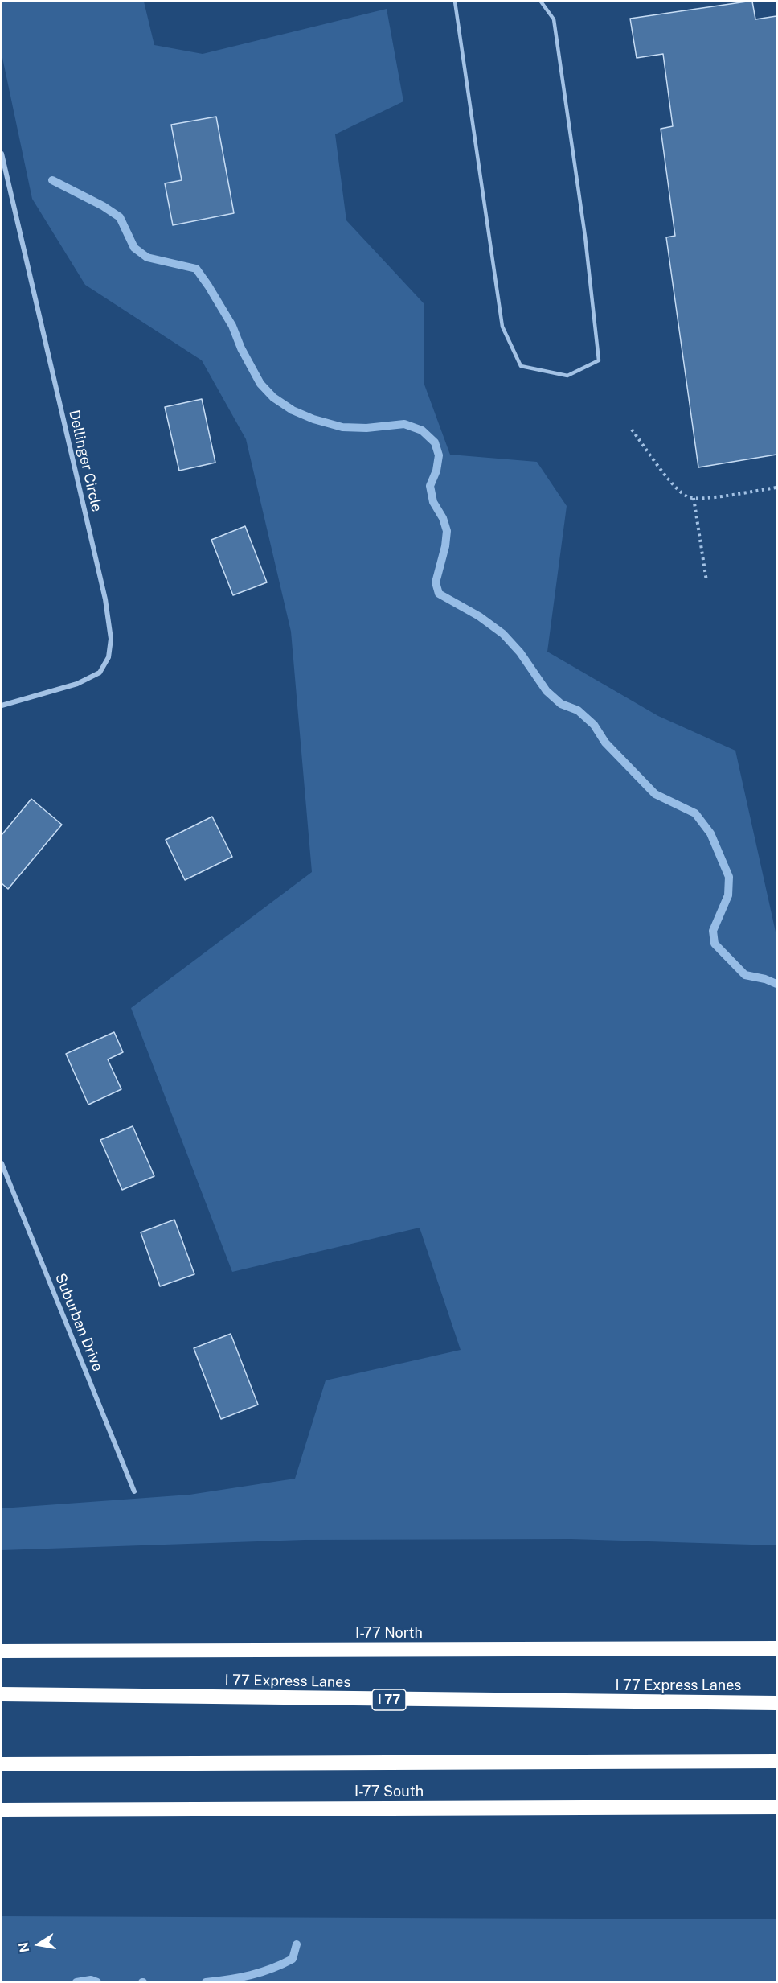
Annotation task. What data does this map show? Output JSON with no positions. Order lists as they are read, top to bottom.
{
  "streets": {
    "highway": [
      "I-77 North",
      "I 77 Express Lanes",
      "I 77",
      "I-77 South"
    ],
    "street": ["Dellinger Circle", "Suburban Drive"]
  },
  "north": "left"
}
